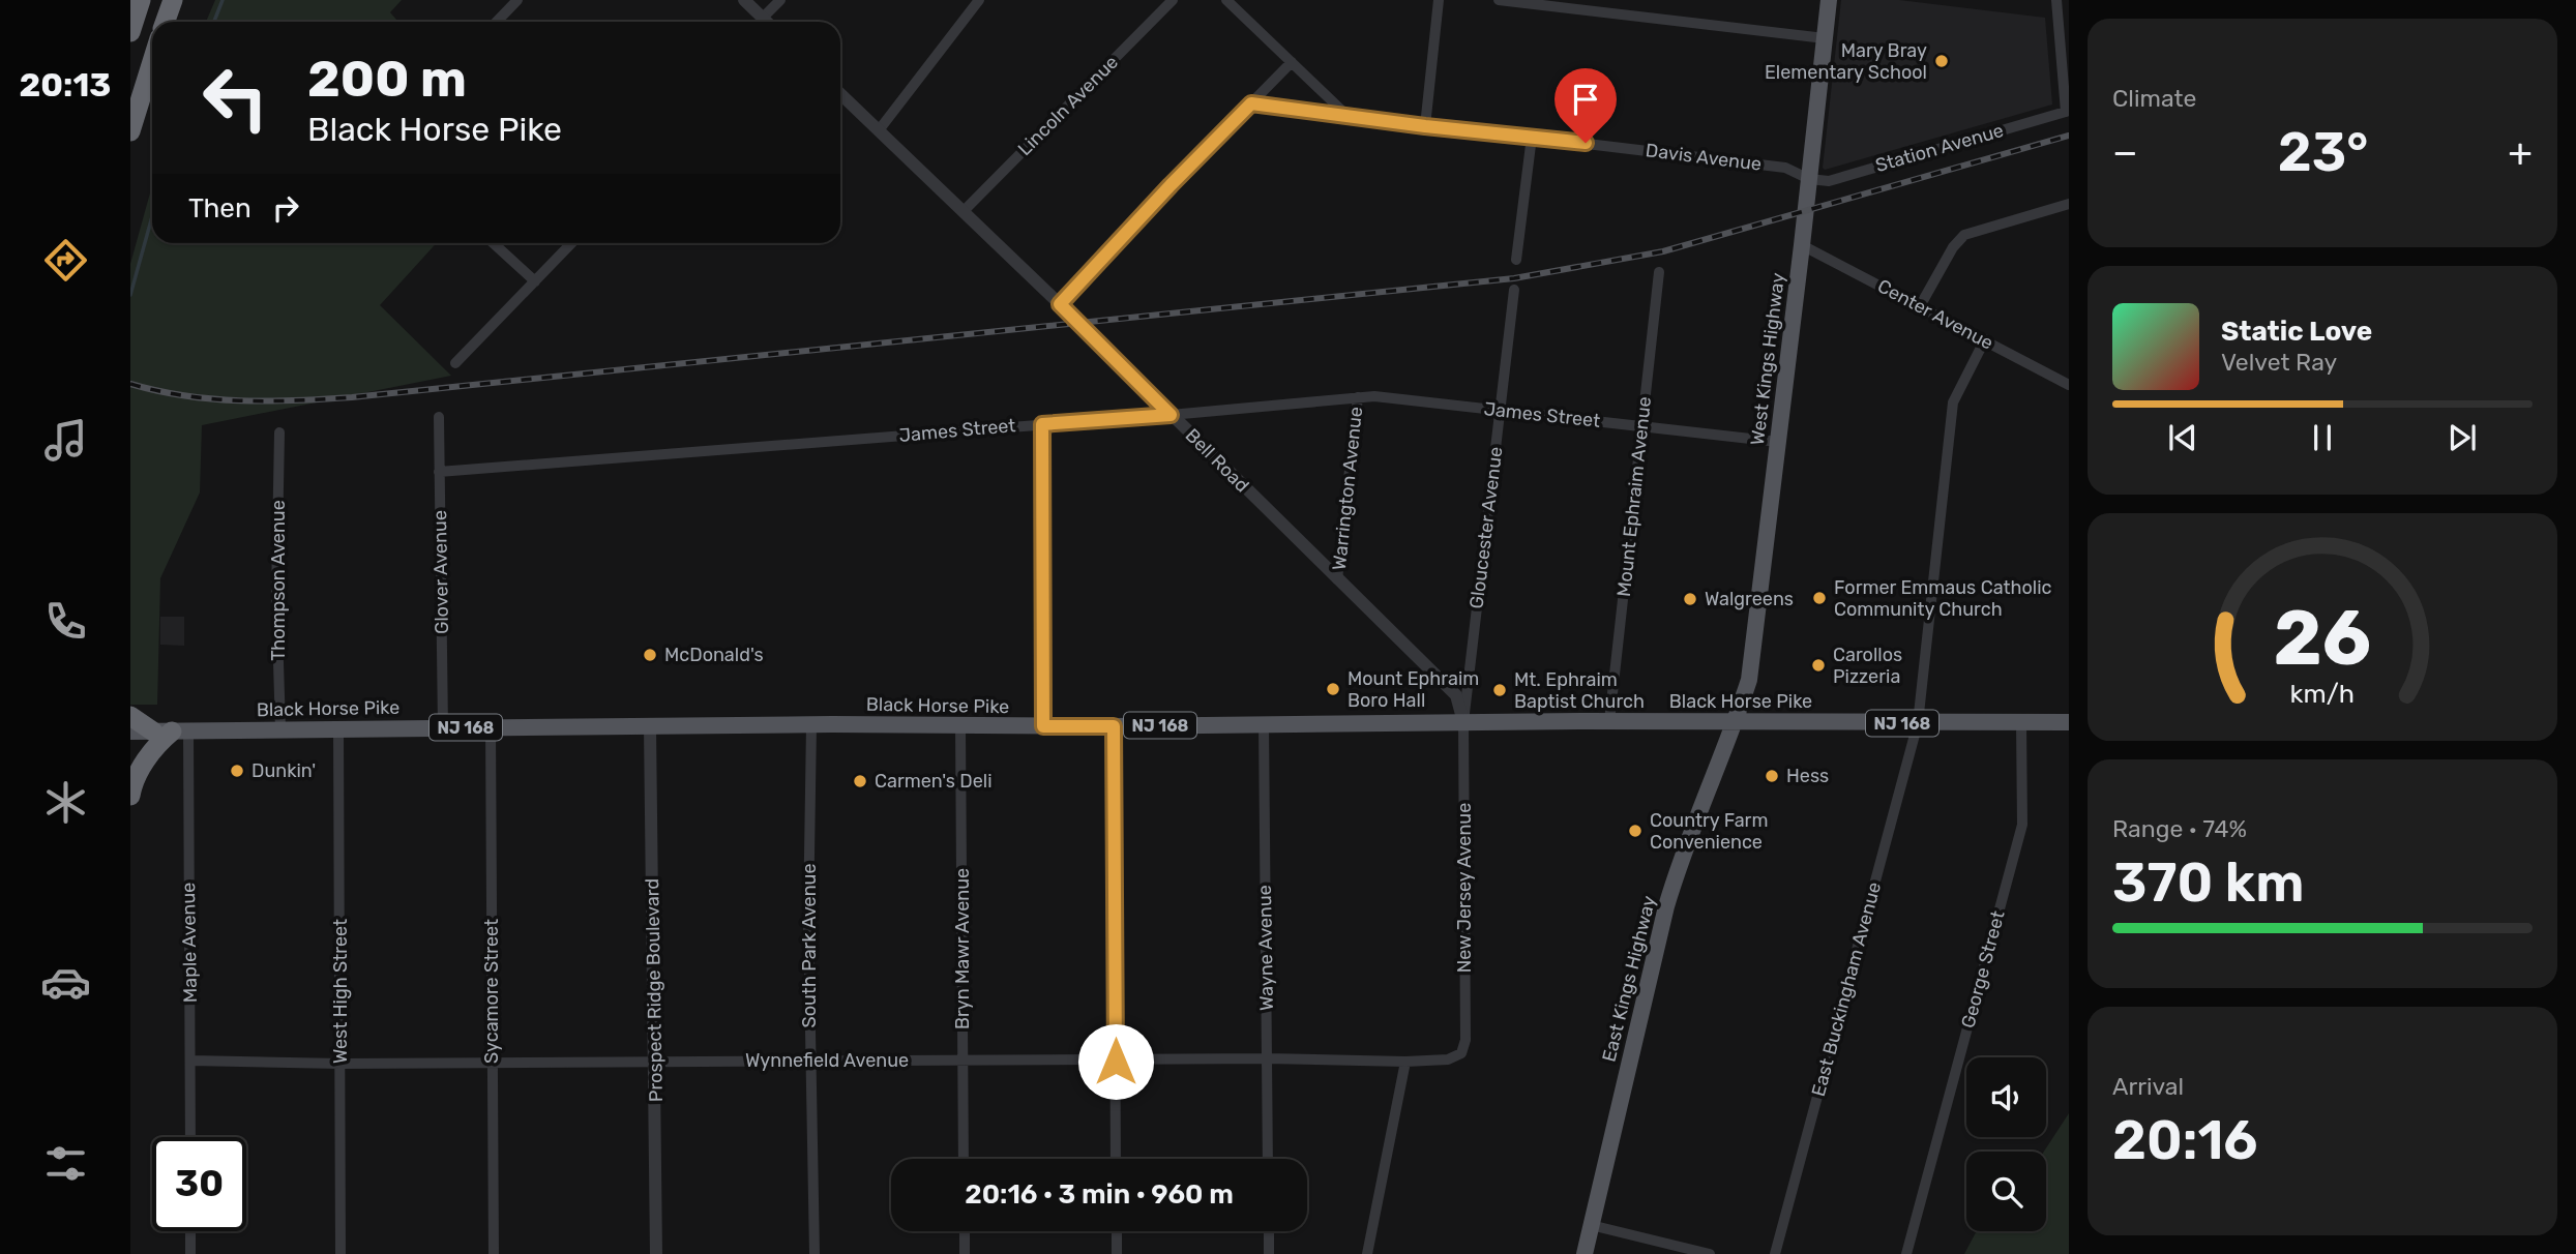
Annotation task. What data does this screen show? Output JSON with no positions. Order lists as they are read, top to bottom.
{
  "streets": {
    "main road": [
      "West Kings Highway",
      "Black Horse Pike",
      "NJ 168",
      "East Kings Highway"
    ],
    "street": [
      "Lincoln Avenue",
      "Station Avenue",
      "Davis Avenue",
      "Center Avenue",
      "James Street",
      "Bell Road",
      "Warrington Avenue",
      "Mount Ephraim Avenue",
      "Gloucester Avenue",
      "Glover Avenue",
      "Thompson Avenue",
      "New Jersey Avenue",
      "Maple Avenue",
      "South Park Avenue",
      "Wayne Avenue",
      "Bryn Mawr Avenue",
      "George Street",
      "East Buckingham Avenue",
      "Prospect Ridge Boulevard",
      "West High Street",
      "Sycamore Street",
      "Wynnefield Avenue"
    ]
  },
  "crossings": [
    ["Lincoln Avenue", "Bell Road"],
    ["Station Avenue", "Davis Avenue"],
    ["Station Avenue", "West Kings Highway"],
    ["Davis Avenue", "West Kings Highway"],
    ["Center Avenue", "West Kings Highway"],
    ["Center Avenue", "East Buckingham Avenue"],
    ["West Kings Highway", "James Street"],
    ["West Kings Highway", "Black Horse Pike"],
    ["West Kings Highway", "East Kings Highway"],
    ["James Street", "Bell Road"],
    ["James Street", "Warrington Avenue"],
    ["James Street", "Mount Ephraim Avenue"],
    ["James Street", "Gloucester Avenue"],
    ["James Street", "Glover Avenue"],
    ["Bell Road", "Warrington Avenue"],
    ["Bell Road", "Gloucester Avenue"],
    ["Bell Road", "Black Horse Pike"],
    ["Bell Road", "New Jersey Avenue"],
    ["Mount Ephraim Avenue", "Black Horse Pike"],
    ["Gloucester Avenue", "Black Horse Pike"],
    ["Gloucester Avenue", "New Jersey Avenue"],
    ["Glover Avenue", "Black Horse Pike"],
    ["Thompson Avenue", "Black Horse Pike"],
    ["Black Horse Pike", "NJ 168"],
    ["Black Horse Pike", "New Jersey Avenue"],
    ["Black Horse Pike", "Maple Avenue"],
    ["Black Horse Pike", "South Park Avenue"],
    ["Black Horse Pike", "Wayne Avenue"],
    ["Black Horse Pike", "Bryn Mawr Avenue"],
    ["Black Horse Pike", "George Street"],
    ["Black Horse Pike", "East Kings Highway"],
    ["Black Horse Pike", "East Buckingham Avenue"],
    ["Black Horse Pike", "Prospect Ridge Boulevard"],
    ["Black Horse Pike", "West High Street"],
    ["Black Horse Pike", "Sycamore Street"],
    ["NJ 168", "Maple Avenue"],
    ["New Jersey Avenue", "Wynnefield Avenue"],
    ["Maple Avenue", "Wynnefield Avenue"],
    ["South Park Avenue", "Wynnefield Avenue"],
    ["Wayne Avenue", "Wynnefield Avenue"],
    ["Bryn Mawr Avenue", "Wynnefield Avenue"],
    ["Prospect Ridge Boulevard", "Wynnefield Avenue"],
    ["West High Street", "Wynnefield Avenue"],
    ["Sycamore Street", "Wynnefield Avenue"]
  ],
  "places": [
    "Mary Bray Elementary School",
    "Former Emmaus Catholic Community Church",
    "Walgreens",
    "McDonald's",
    "Carollos Pizzeria",
    "Mount Ephraim Boro Hall",
    "Mt. Ephraim Baptist Church",
    "Dunkin'",
    "Hess",
    "Carmen's Deli",
    "Country Farm Convenience"
  ],
  "page": {
    "tabs": "20:13",
    "tile": [
      "Climate",
      ["Range · 74%", "370 km"],
      ["Arrival", "20:16"]
    ],
    "turn": ["200 m", "Black Horse Pike"],
    "heat": ["−", "23°", "+"],
    "then": "Then",
    "song": ["Static Love", "Velvet Ray"],
    "limit": "30",
    "trip": "20:16 · 3 min · 960 m",
    "gauge": ["26", "km/h"]
  }
}
